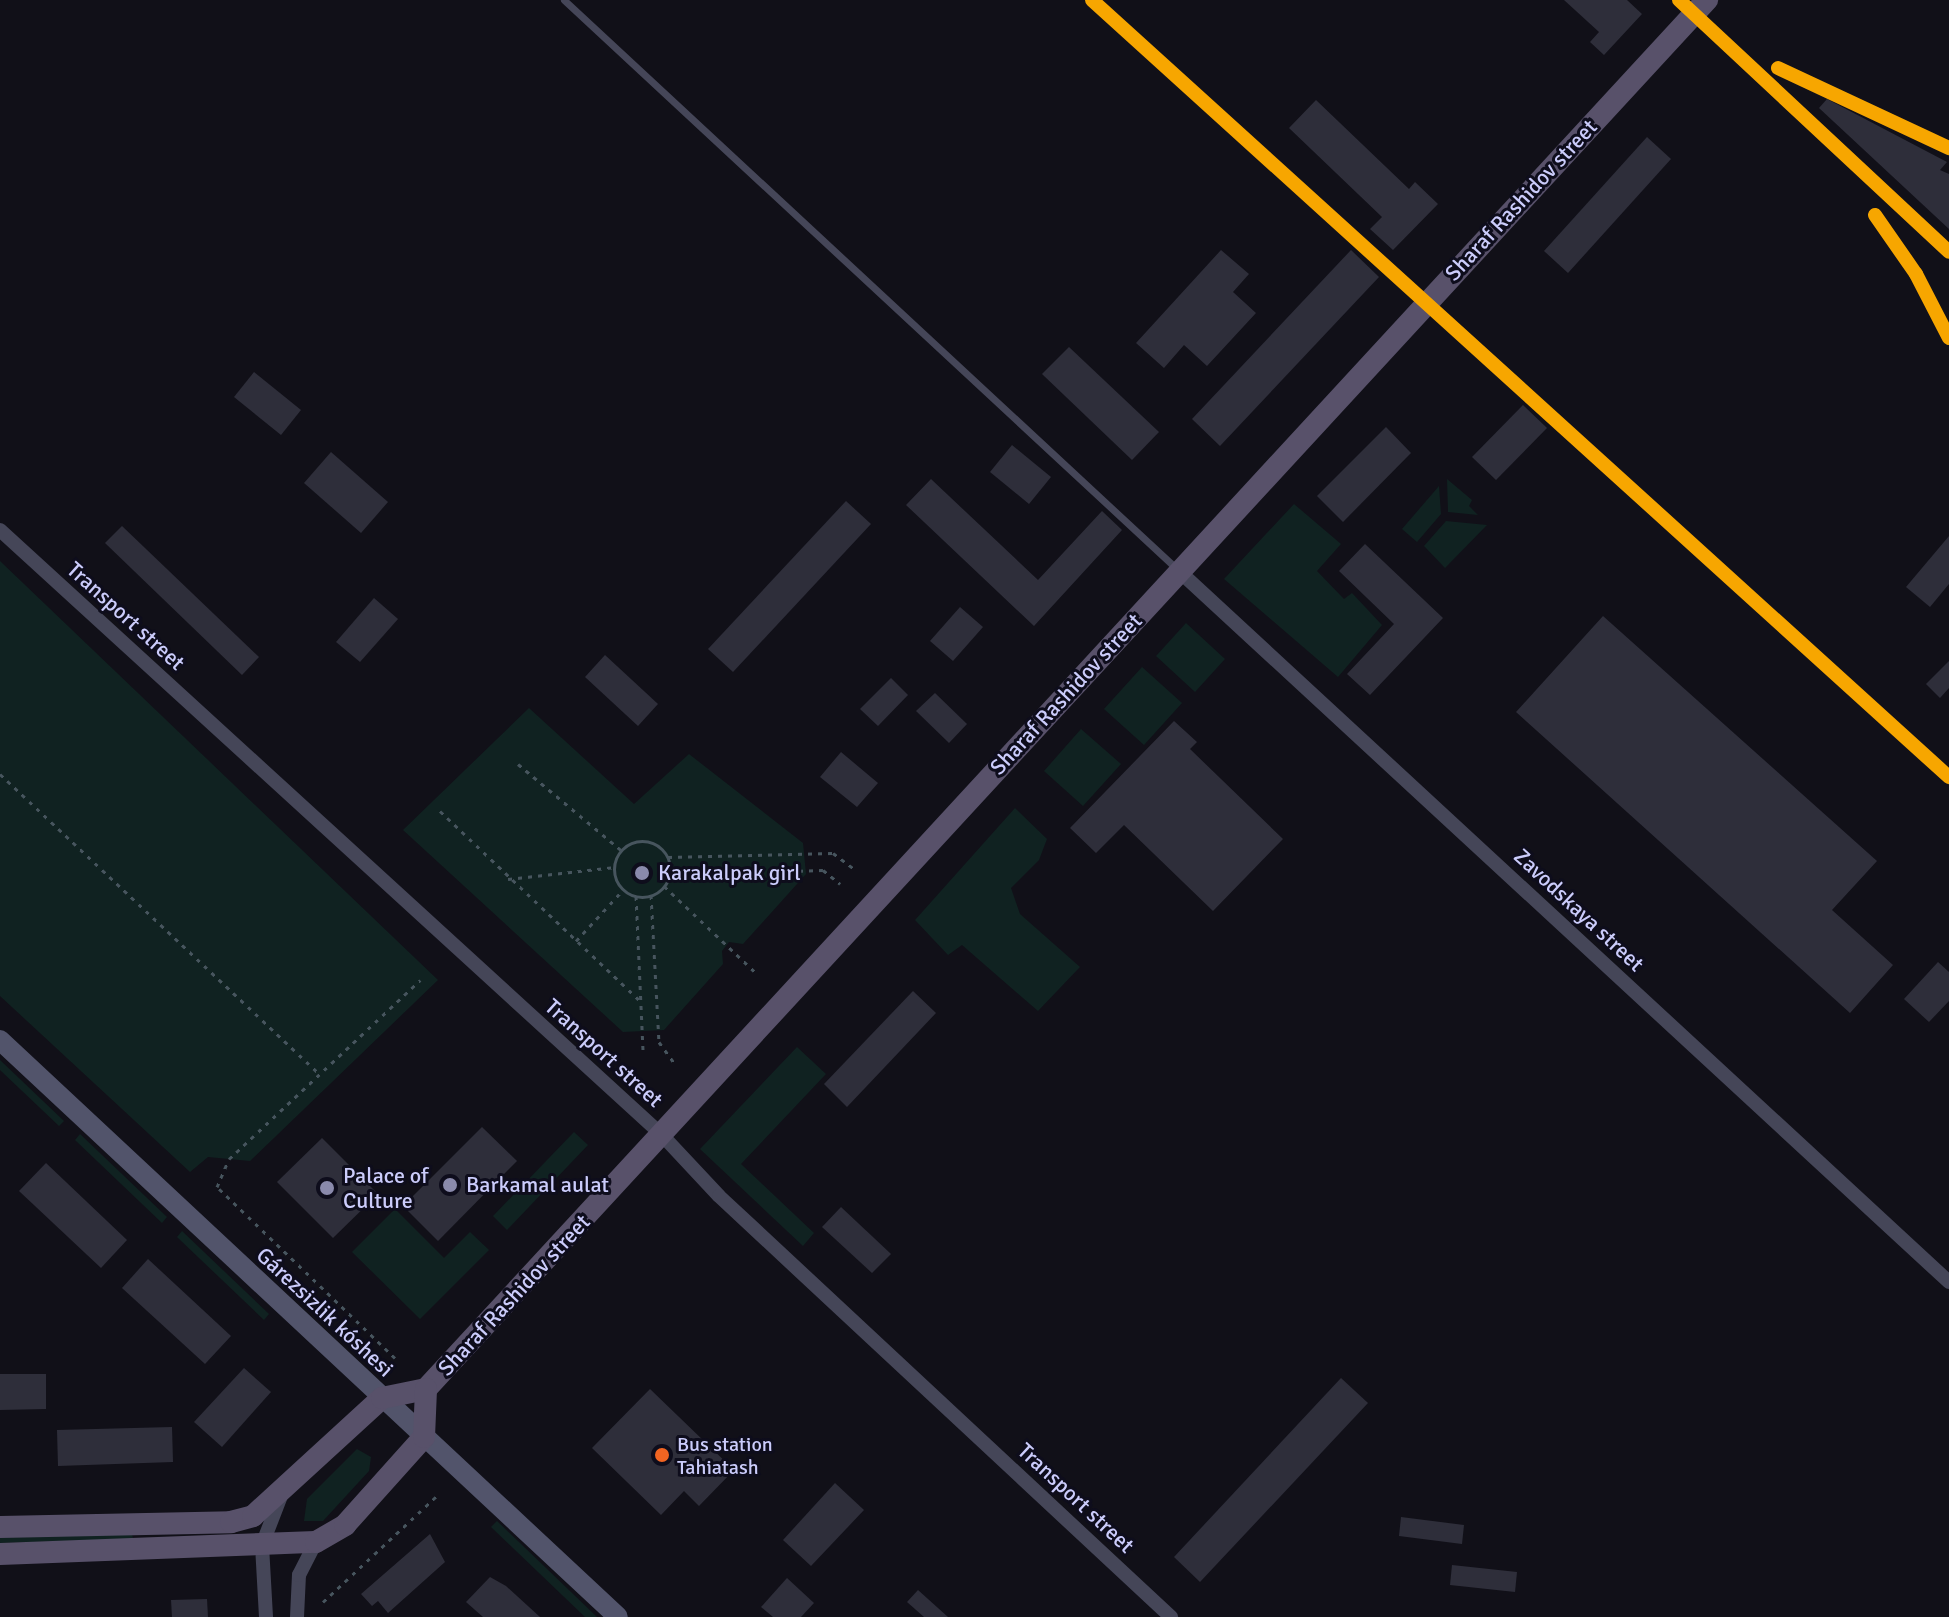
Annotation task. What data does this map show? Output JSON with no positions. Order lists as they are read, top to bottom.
{
  "streets": {
    "main road": ["Sharaf Rashidov street"],
    "street": ["Transport street", "Zavodskaya street", "Gárezsizlik kóshesi"]
  },
  "crossings": [
    ["Sharaf Rashidov street", "Transport street"],
    ["Sharaf Rashidov street", "Zavodskaya street"]
  ],
  "places": [
    "Karakalpak girl",
    "Barkamal aulat",
    "Palace of Culture",
    "Bus station Tahiatash"
  ]
}
